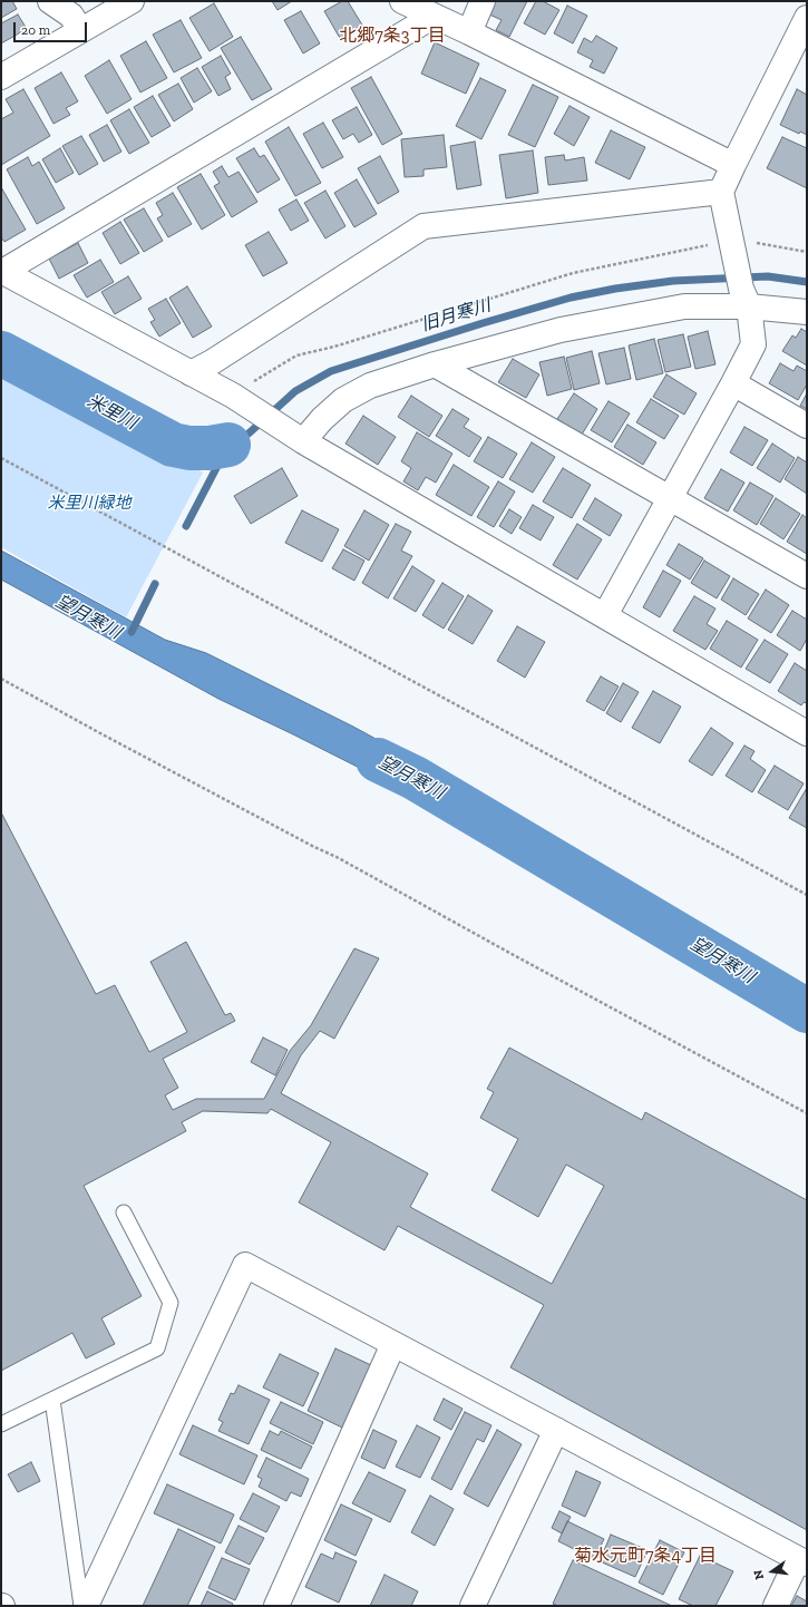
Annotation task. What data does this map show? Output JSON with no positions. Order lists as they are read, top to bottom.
{
  "districts": ["北郷7条3丁目", "菊水元町7条4丁目"],
  "water": ["旧月寒川", "米里川", "望月寒川"],
  "parks": ["米里川緑地"],
  "scale_bar": "20 m",
  "north": "left"
}
